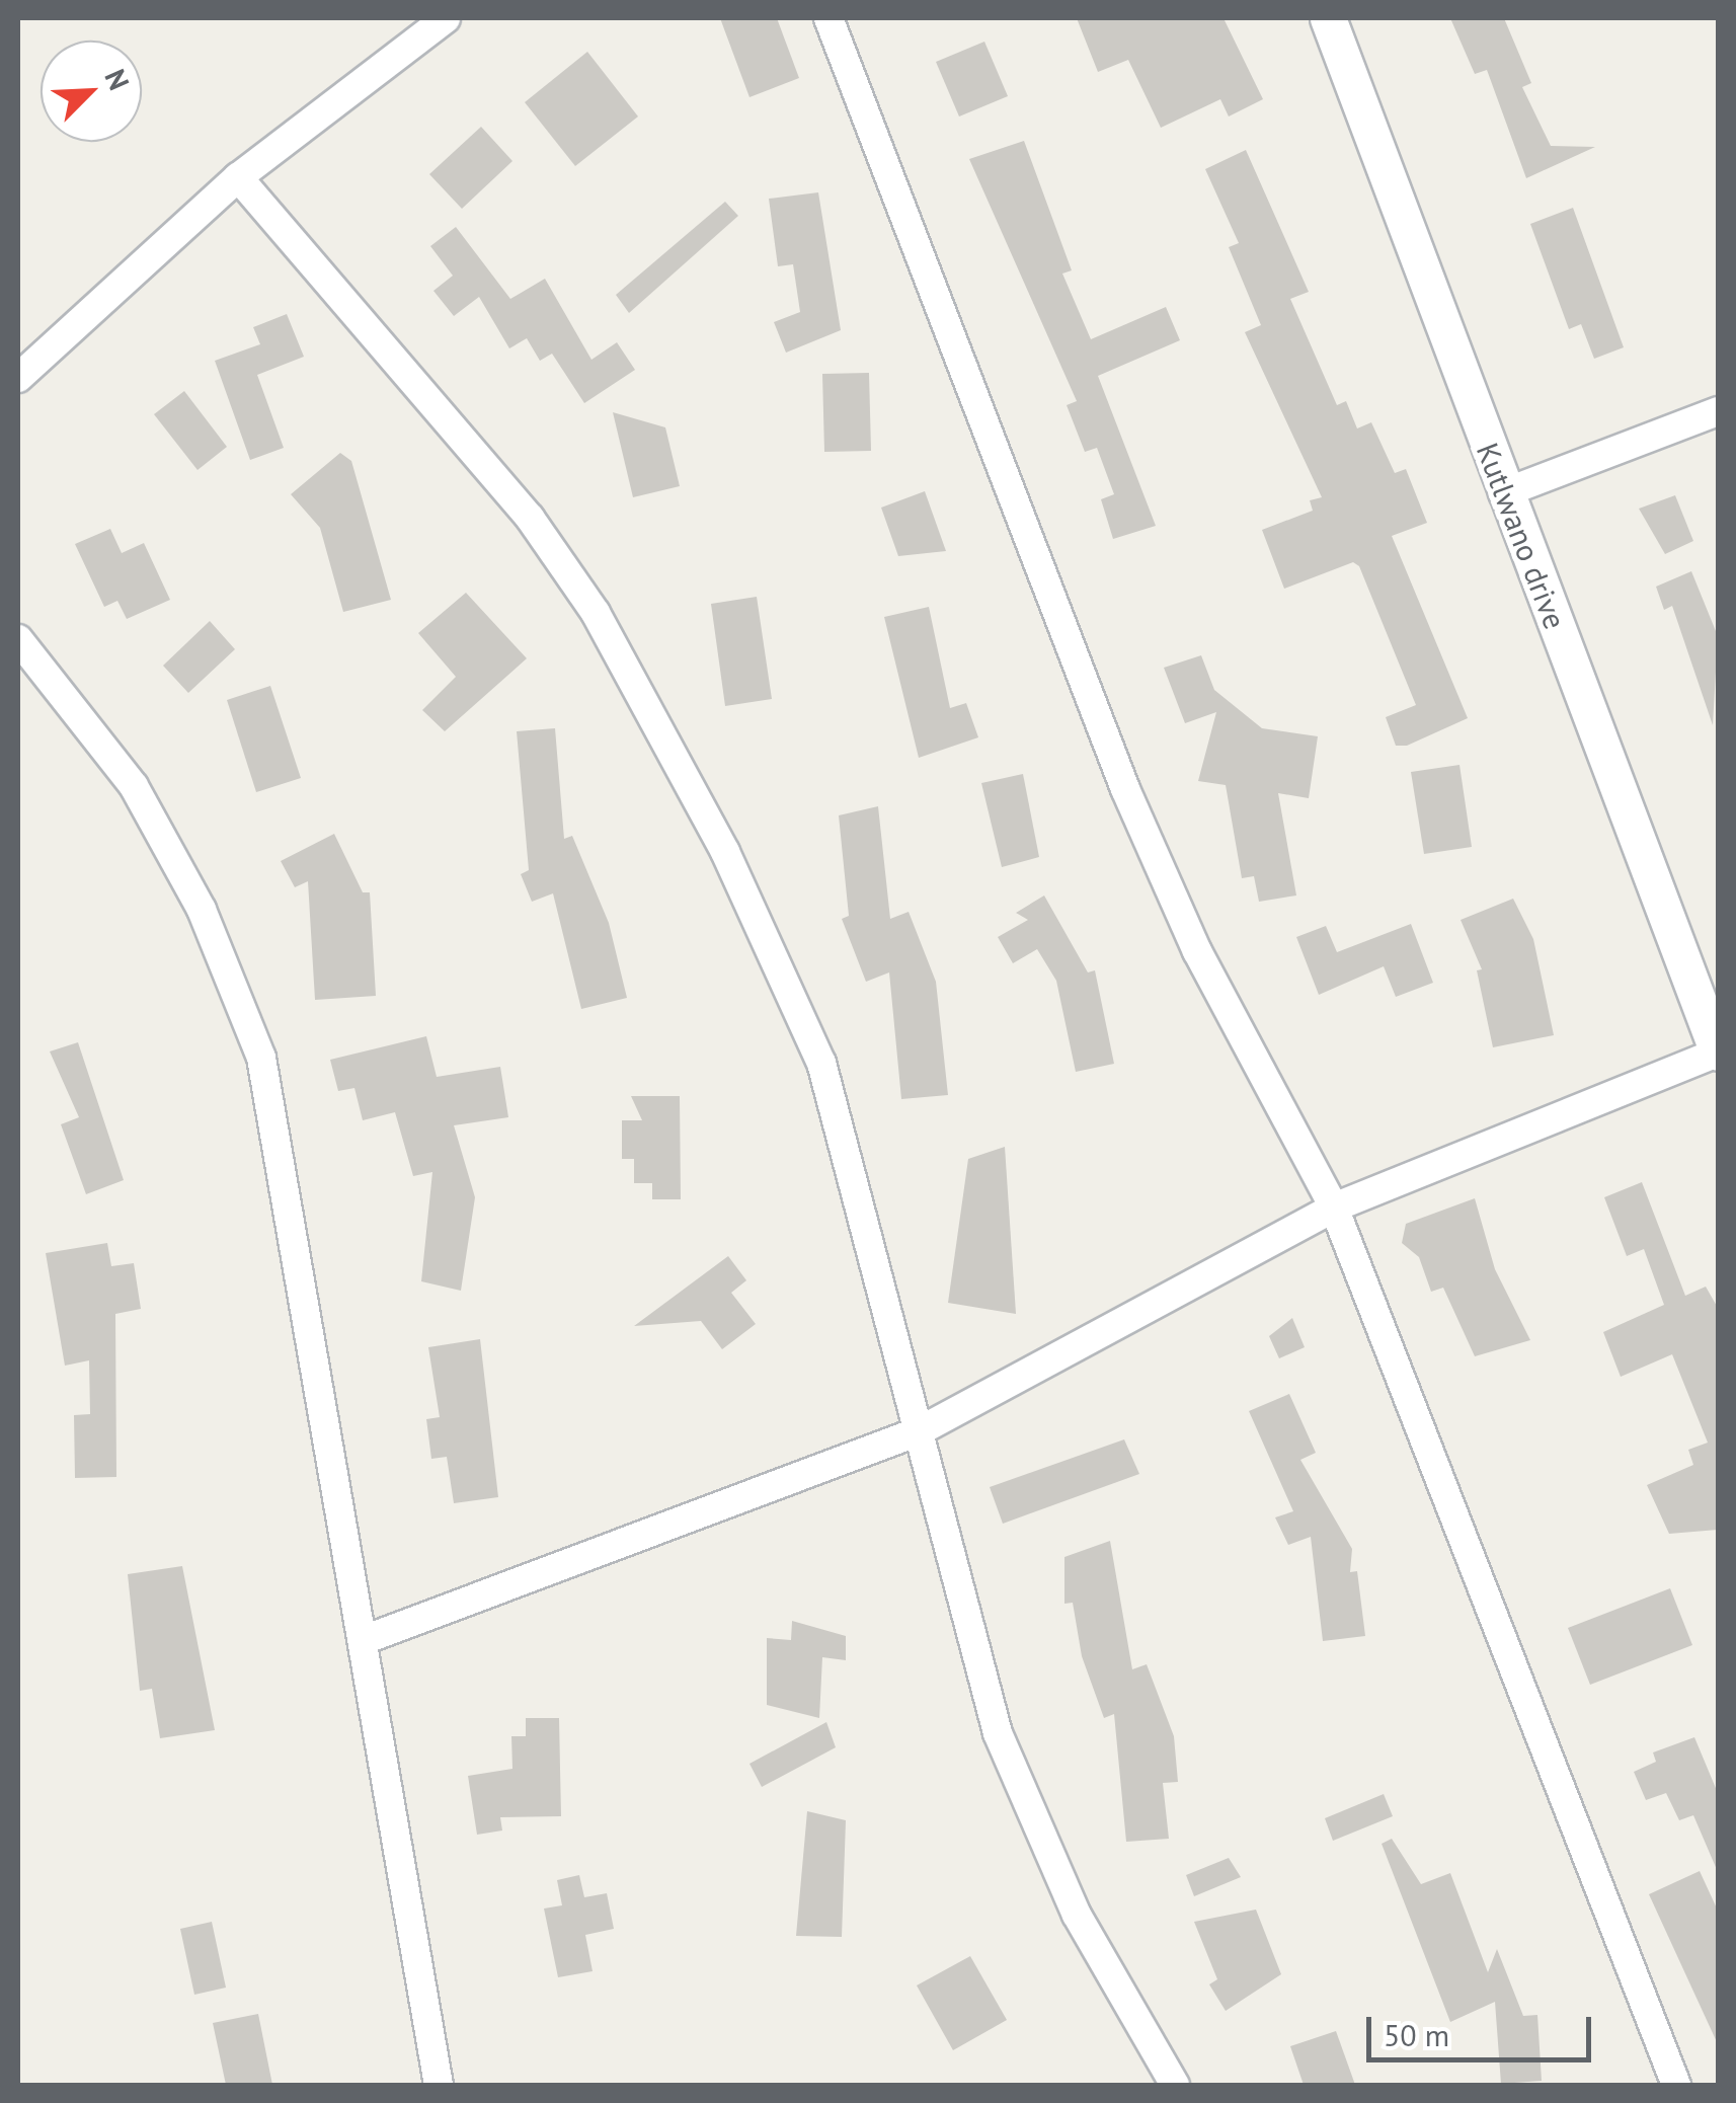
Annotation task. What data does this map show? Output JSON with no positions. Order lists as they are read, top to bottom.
{
  "streets": {
    "street": ["Kutlwano drive"]
  },
  "scale_bar": "50 m",
  "north": "top right"
}
